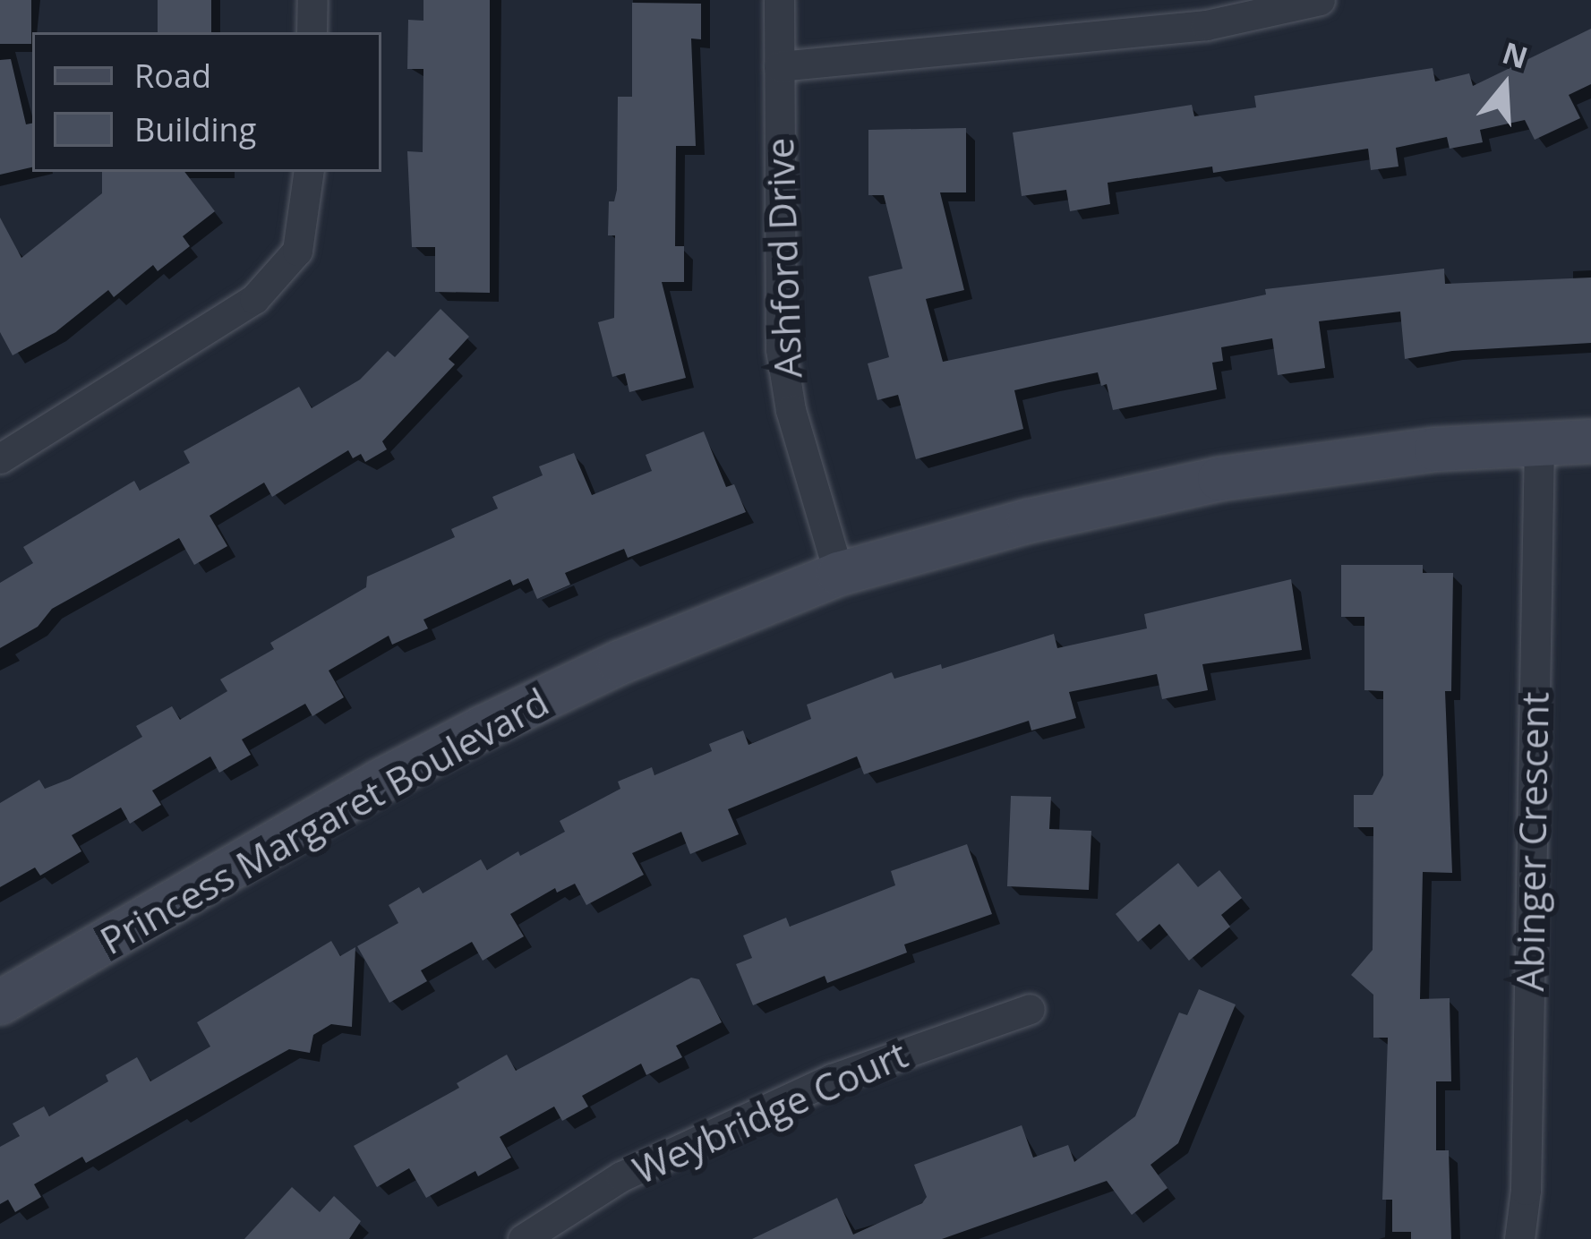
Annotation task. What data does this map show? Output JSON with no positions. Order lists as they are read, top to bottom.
{
  "streets": {
    "street": [
      "Ashford Drive",
      "Princess Margaret Boulevard",
      "Abinger Crescent",
      "Weybridge Court"
    ]
  },
  "crossings": [
    ["Ashford Drive", "Princess Margaret Boulevard"],
    ["Princess Margaret Boulevard", "Abinger Crescent"]
  ],
  "legend": ["Road", "Building"],
  "north": "top"
}
